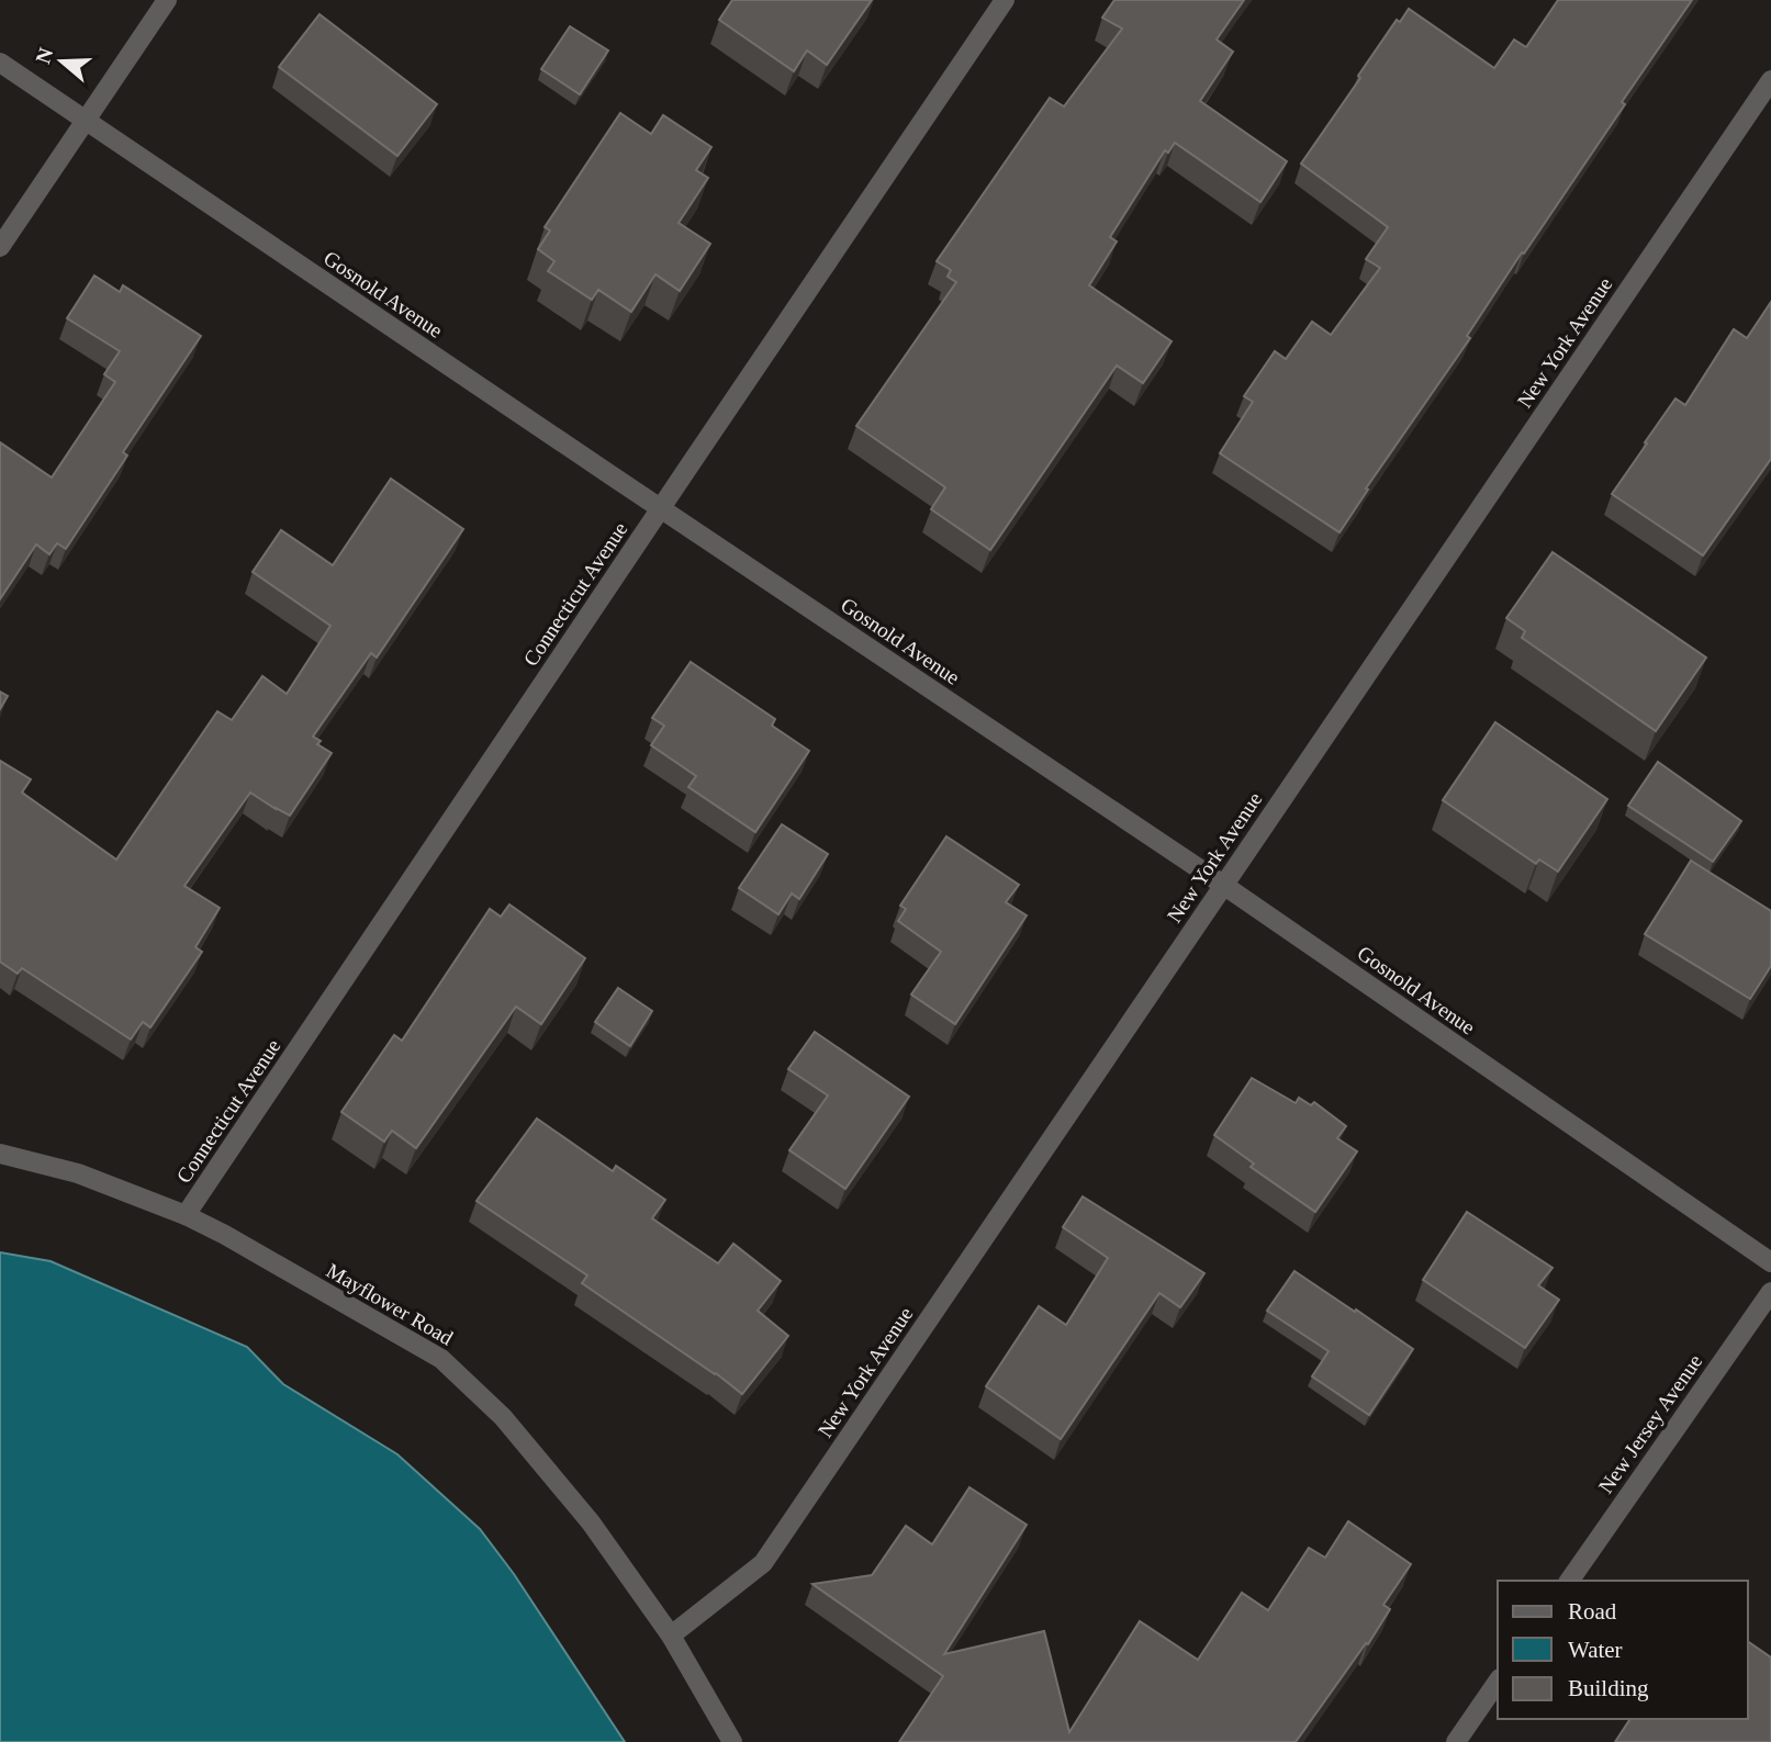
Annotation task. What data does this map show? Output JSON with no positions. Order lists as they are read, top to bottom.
{
  "streets": {
    "street": [
      "Gosnold Avenue",
      "New York Avenue",
      "Connecticut Avenue",
      "Mayflower Road",
      "New Jersey Avenue"
    ]
  },
  "crossings": [
    ["Gosnold Avenue", "New York Avenue"],
    ["Gosnold Avenue", "Connecticut Avenue"],
    ["New York Avenue", "Mayflower Road"],
    ["Connecticut Avenue", "Mayflower Road"]
  ],
  "legend": ["Road", "Water", "Building"],
  "north": "left"
}
